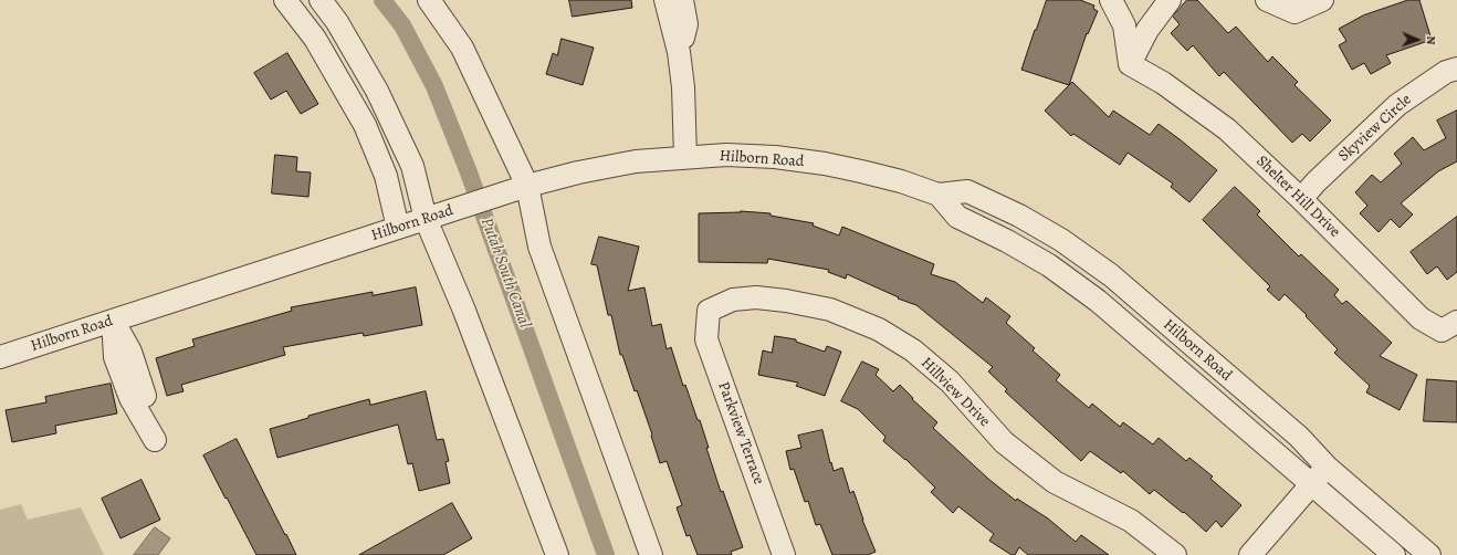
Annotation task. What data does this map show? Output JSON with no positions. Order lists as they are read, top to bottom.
{
  "streets": {
    "street": [
      "Skyview Circle",
      "Hilborn Road",
      "Shelter Hill Drive",
      "Hillview Drive",
      "Parkview Terrace"
    ]
  },
  "crossings": [
    ["Skyview Circle", "Shelter Hill Drive"],
    ["Hillview Drive", "Parkview Terrace"]
  ],
  "water": ["Putah South Canal"],
  "north": "right"
}
